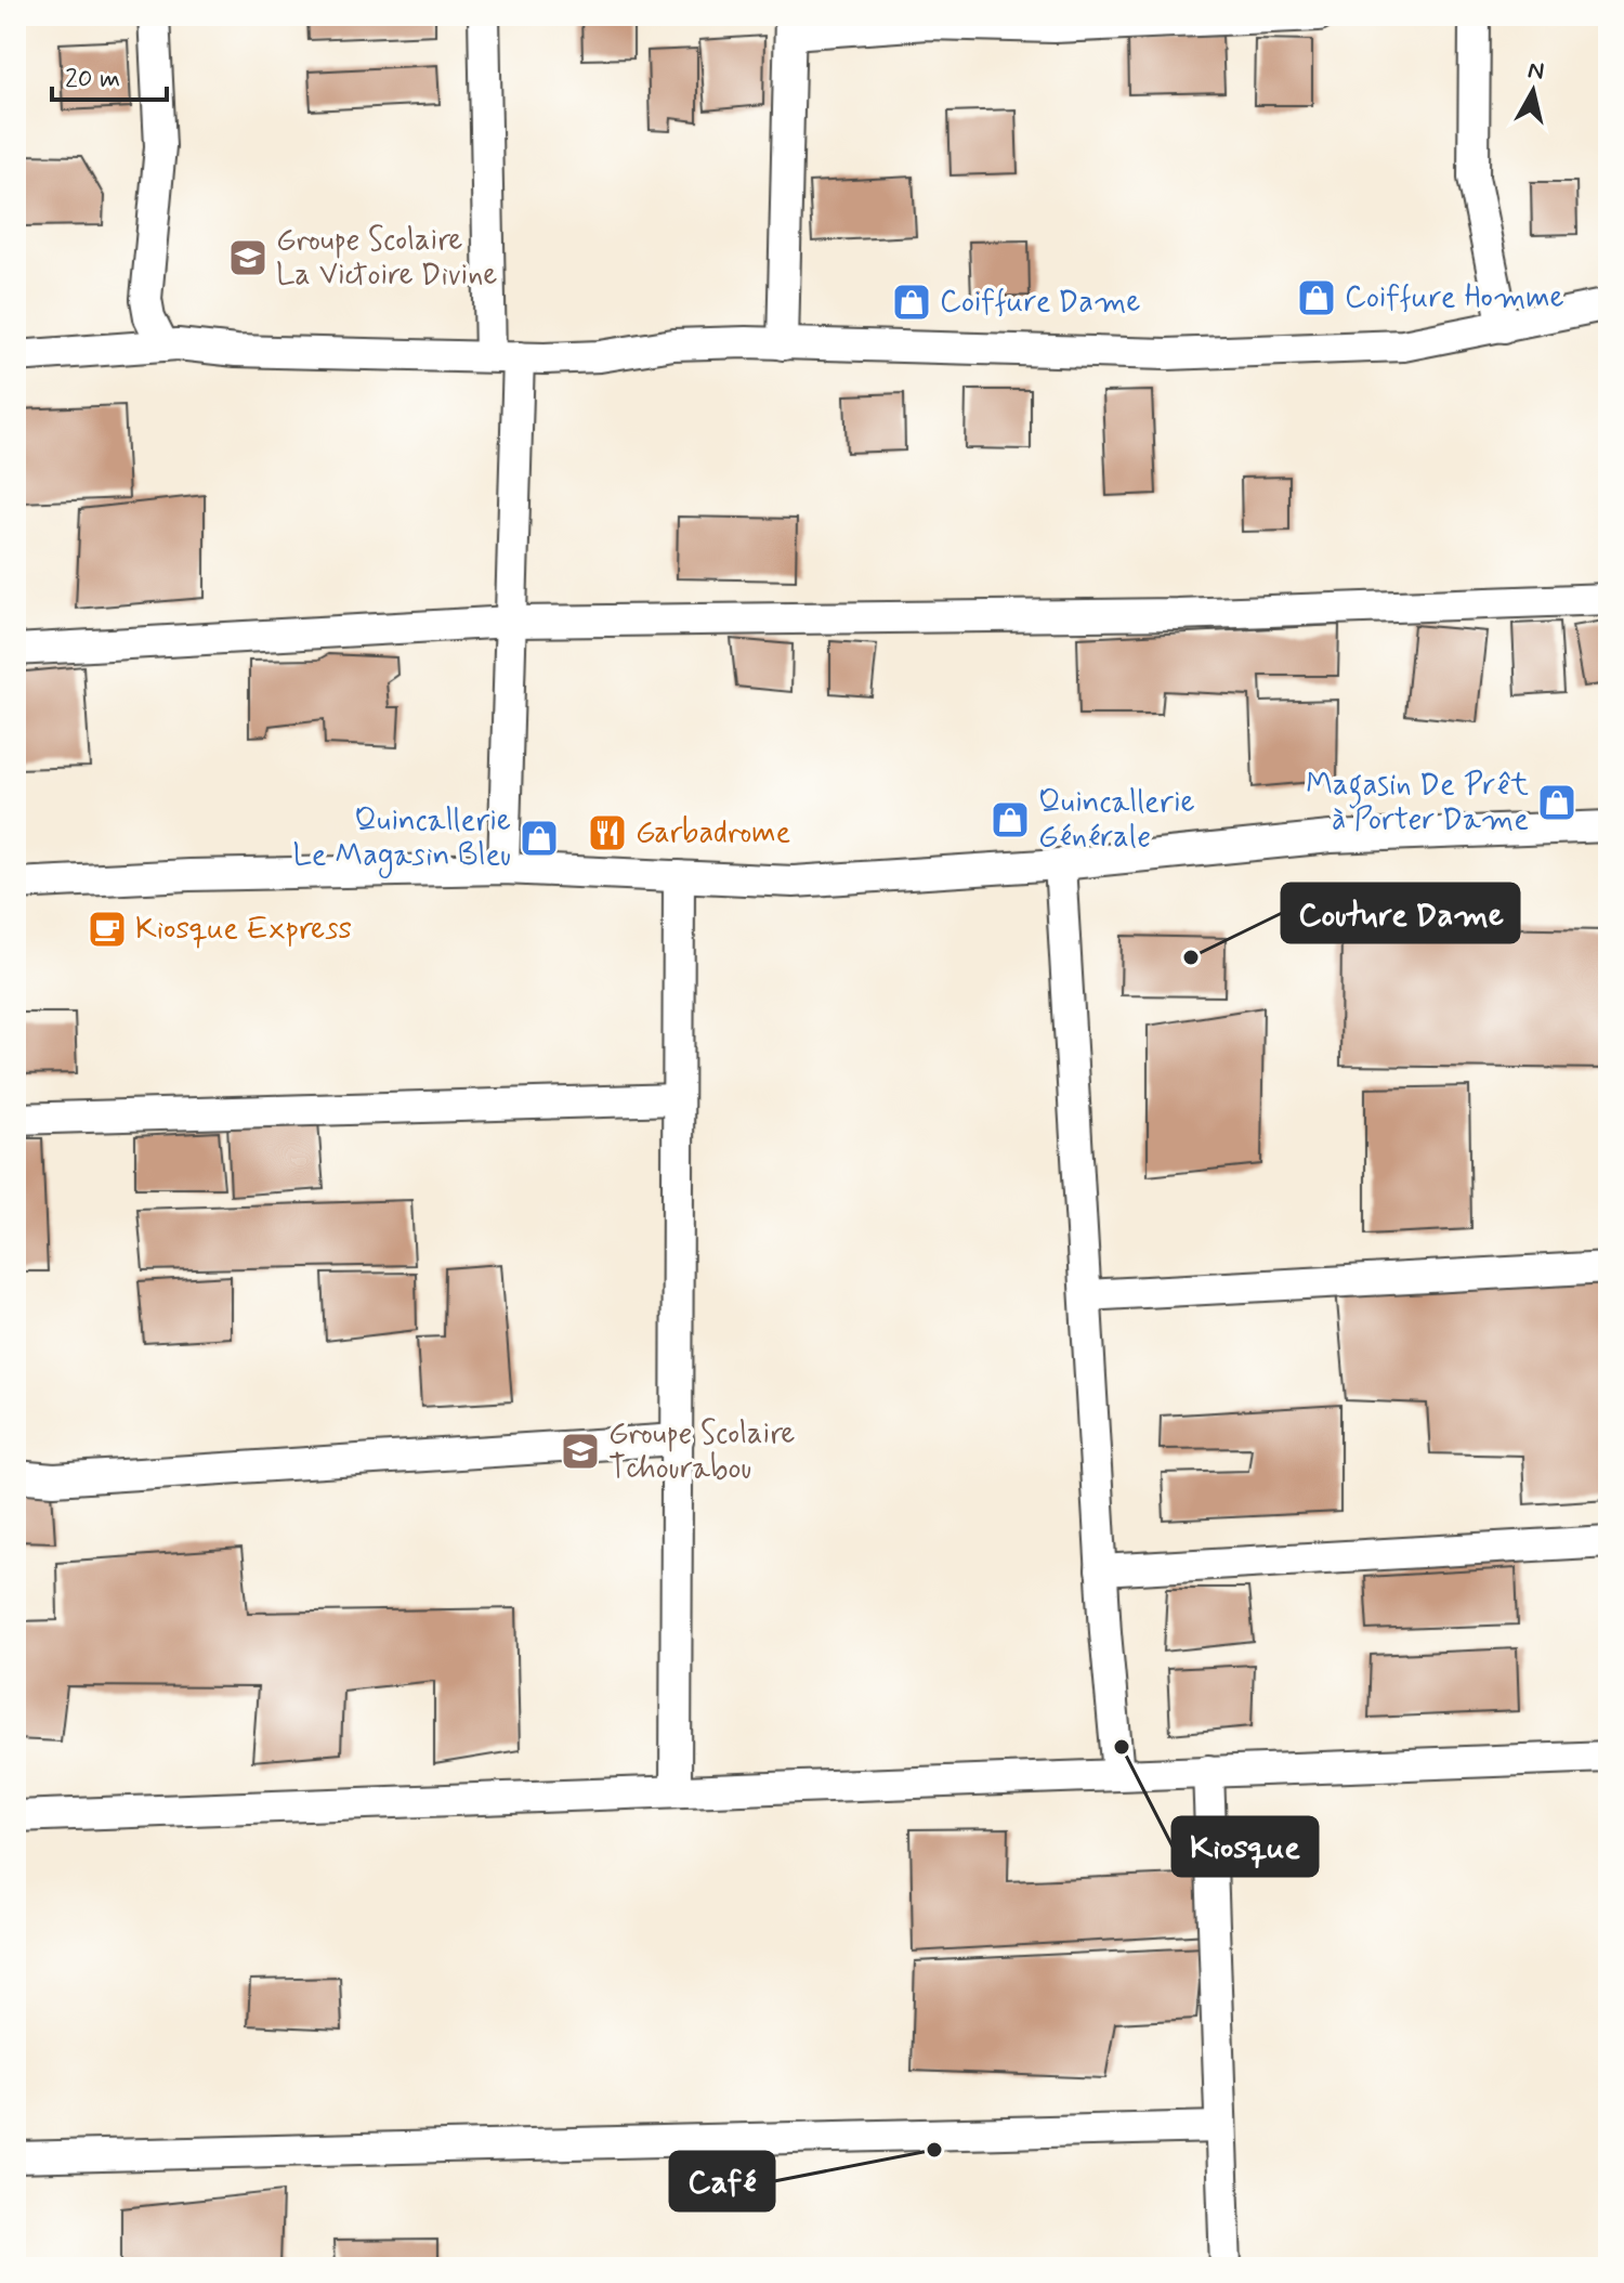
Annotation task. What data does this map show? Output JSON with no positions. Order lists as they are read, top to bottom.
{
  "places": {
    "school or university": ["Groupe Scolaire La Victoire Divine", "Groupe Scolaire Tchourabou"],
    "shop": [
      "Coiffure Homme",
      "Coiffure Dame",
      "Magasin De Prêt à Porter Dame",
      "Quincallerie Générale",
      "Quincallerie Le Magasin Bleu"
    ],
    "restaurant": ["Garbadrome"],
    "cafe": ["Kiosque Express"],
    "other": ["Couture Dame", "Kiosque", "Café"]
  },
  "scale_bar": "20 m",
  "north": "top"
}
